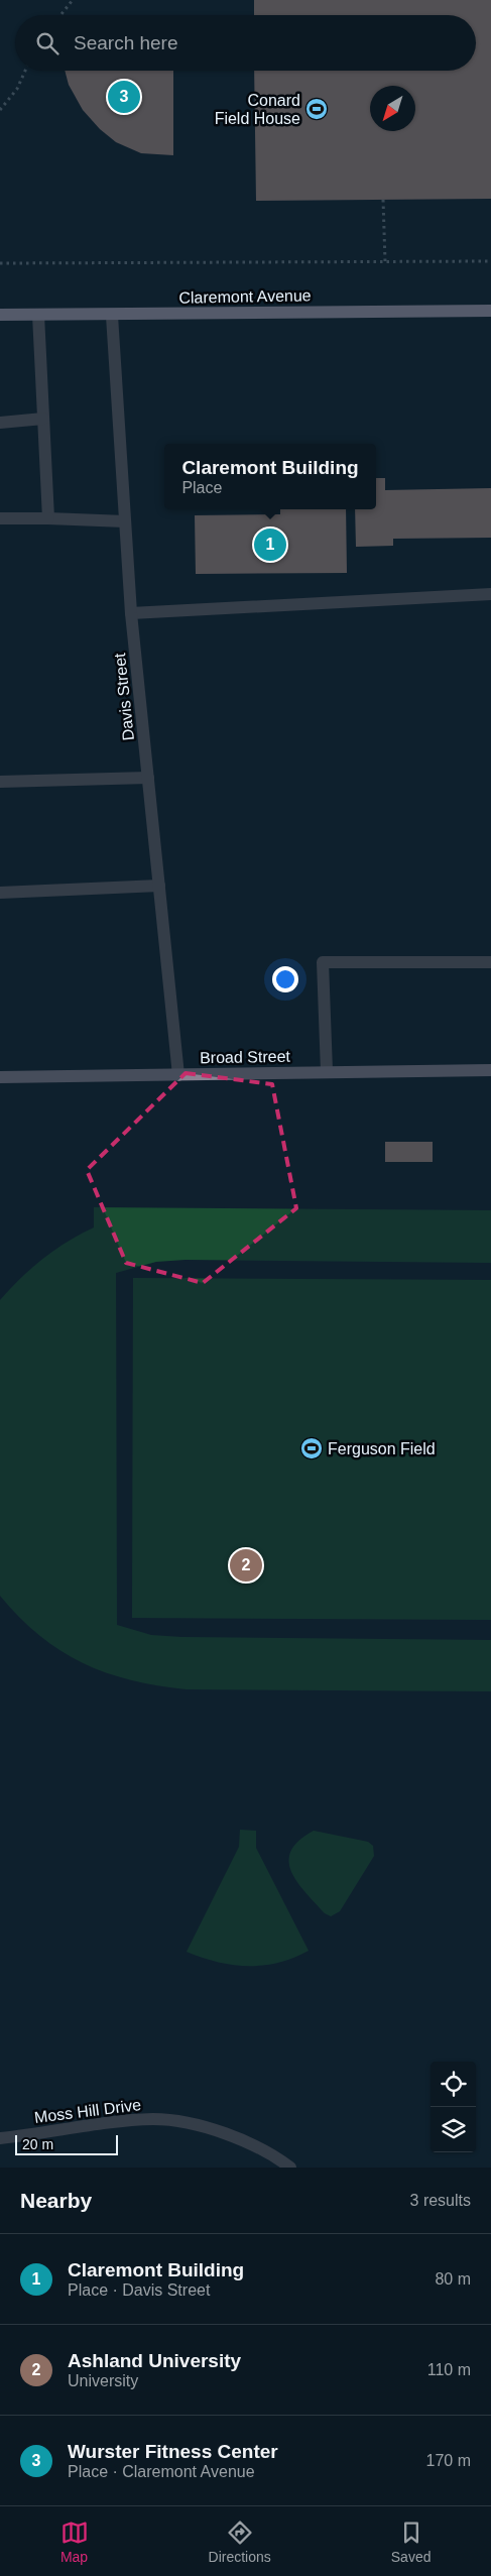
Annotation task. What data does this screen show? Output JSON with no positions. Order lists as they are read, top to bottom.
{
  "streets": {
    "main road": ["Claremont Avenue"],
    "street": ["Davis Street", "Broad Street", "Moss Hill Drive"]
  },
  "crossings": [
    ["Claremont Avenue", "Davis Street"],
    ["Davis Street", "Broad Street"]
  ],
  "places": {
    "sports": ["Conard Field House", "Ferguson Field"]
  },
  "scale_bar": "20 m",
  "north": "bottom left",
  "page": {
    "search": "Search here",
    "pins": ["3", "1", "2"],
    "popup": ["Claremont Building", "Place"],
    "scale": "20 m",
    "heading": ["Nearby", "3 results"],
    "list": [
      {
        "mark": "1",
        "name": "Claremont Building",
        "note": "Place · Davis Street",
        "value": "80 m"
      },
      {
        "mark": "2",
        "name": "Ashland University",
        "note": "University",
        "value": "110 m"
      },
      {
        "mark": "3",
        "name": "Wurster Fitness Center",
        "note": "Place · Claremont Avenue",
        "value": "170 m"
      }
    ],
    "nav": ["Map", "Directions", "Saved"]
  }
}
